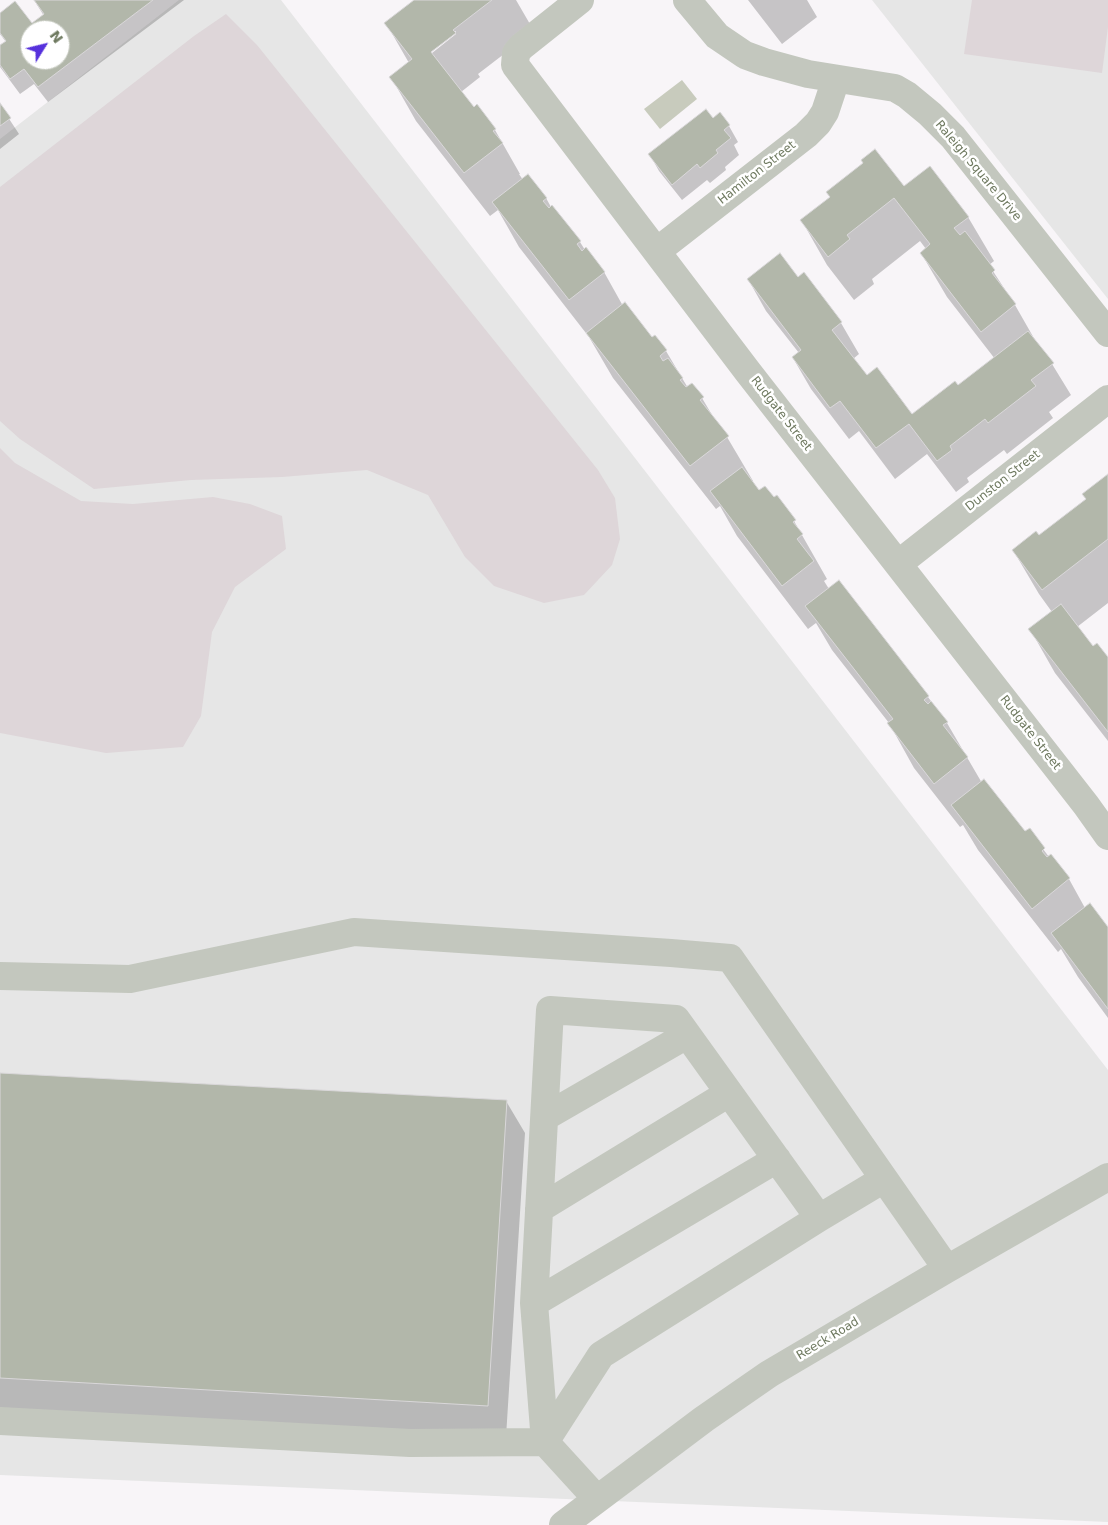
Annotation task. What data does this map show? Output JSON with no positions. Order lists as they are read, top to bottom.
{
  "streets": {
    "street": [
      "Raleigh Square Drive",
      "Hamilton Street",
      "Rudgate Street",
      "Dunston Street",
      "Reeck Road"
    ]
  },
  "crossings": [
    ["Raleigh Square Drive", "Hamilton Street"],
    ["Hamilton Street", "Rudgate Street"],
    ["Rudgate Street", "Dunston Street"]
  ],
  "north": "top right"
}
